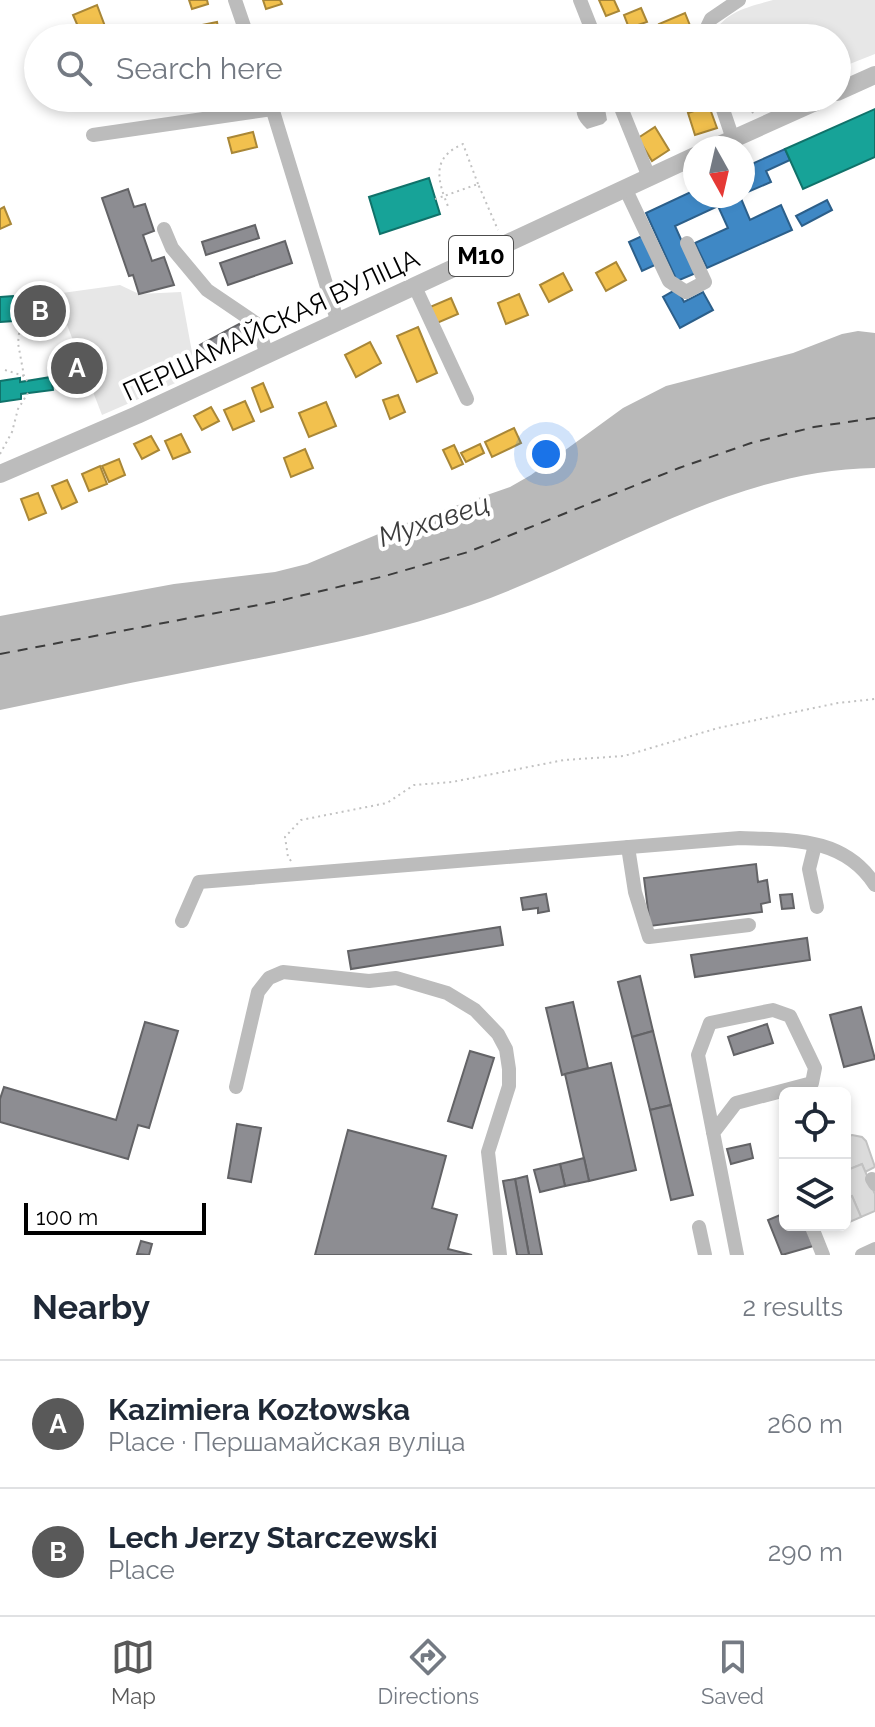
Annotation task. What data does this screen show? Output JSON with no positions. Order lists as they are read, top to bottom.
{
  "streets": {
    "main road": ["М10", "ПЕРШАМАЙСКАЯ ВУЛІЦА"]
  },
  "water": ["Мухавец"],
  "scale_bar": "100 m",
  "north": "bottom",
  "page": {
    "search": "Search here",
    "pins": ["B", "A"],
    "scale": "100 m",
    "heading": ["Nearby", "2 results"],
    "list": [
      {
        "mark": "A",
        "name": "Kazimiera Kozłowska",
        "note": "Place · Першамайская вуліца",
        "value": "260 m"
      },
      {
        "mark": "B",
        "name": "Lech Jerzy Starczewski",
        "note": "Place",
        "value": "290 m"
      }
    ],
    "nav": ["Map", "Directions", "Saved"]
  }
}
